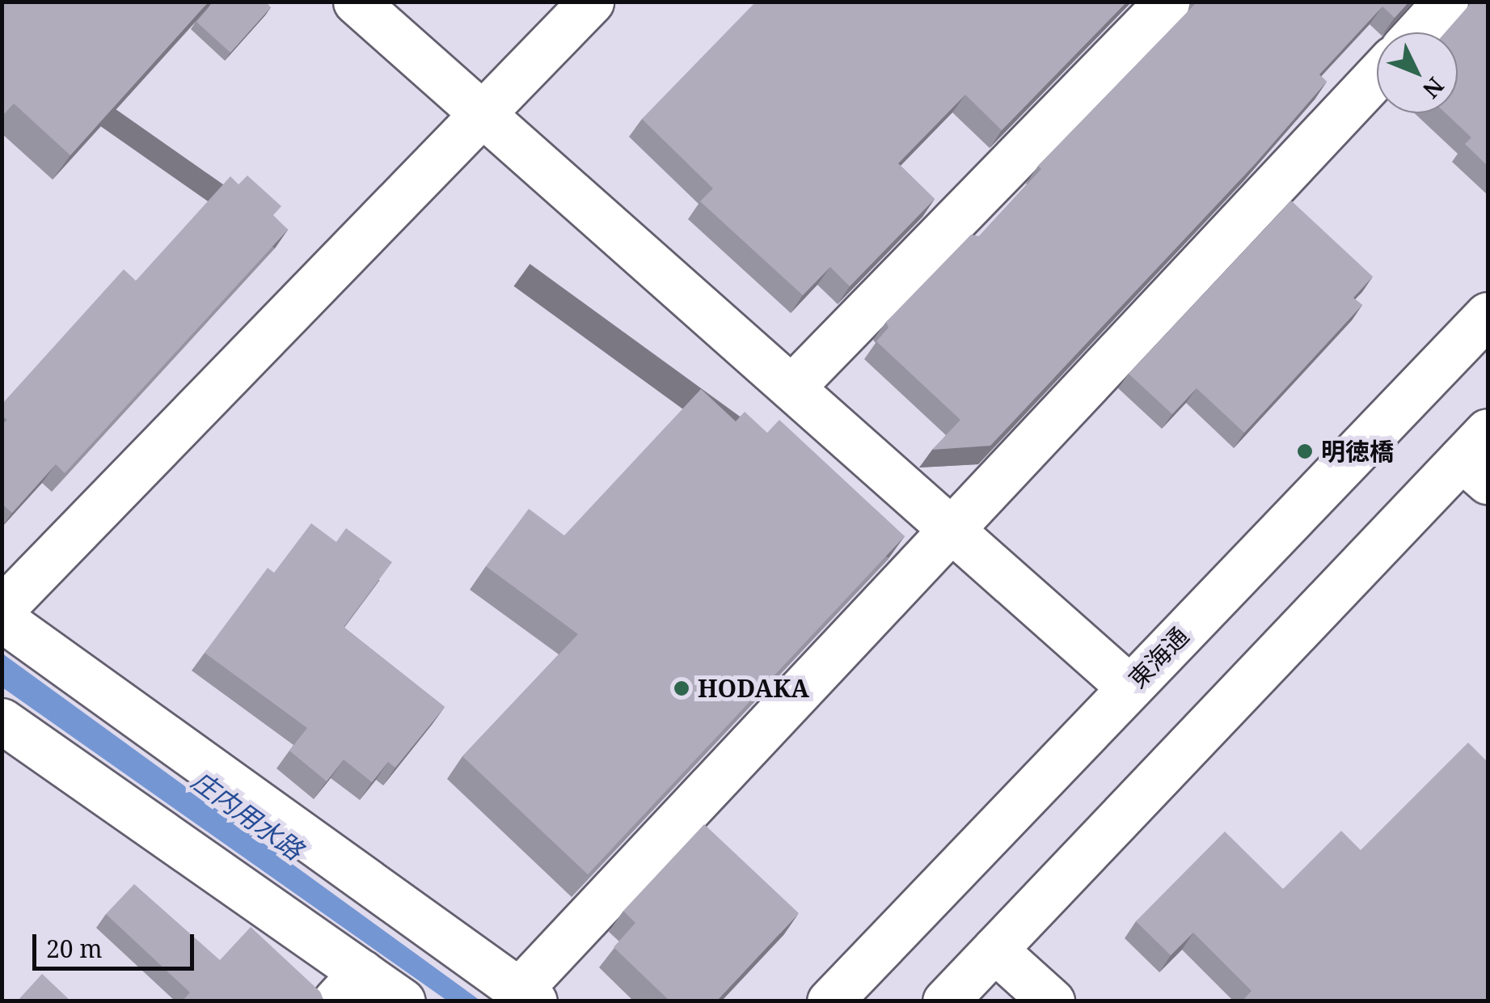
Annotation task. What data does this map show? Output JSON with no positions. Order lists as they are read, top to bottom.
{
  "streets": {
    "street": ["東海通"]
  },
  "water": ["庄内用水路"],
  "places": ["明徳橋", "HODAKA"],
  "scale_bar": "20 m",
  "north": "bottom right"
}
